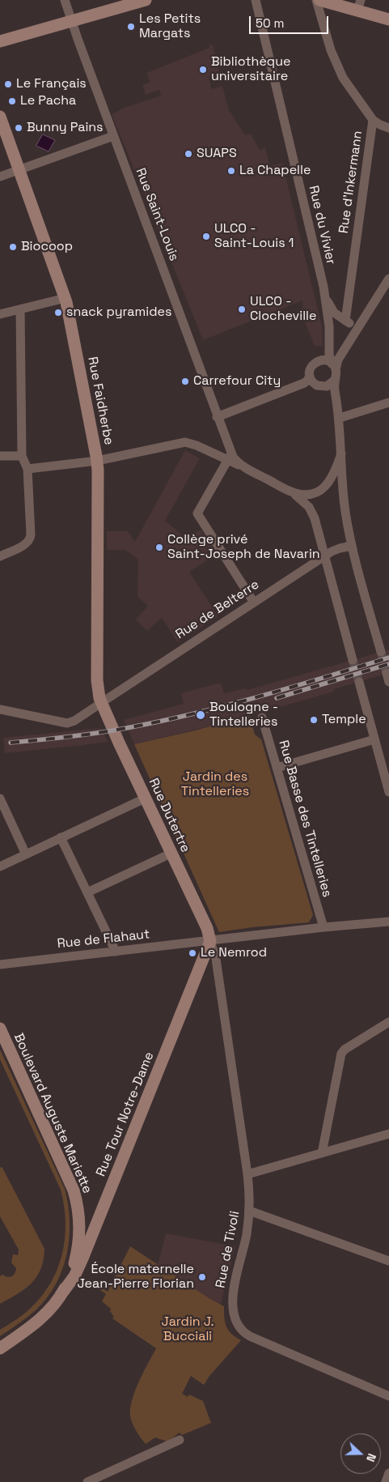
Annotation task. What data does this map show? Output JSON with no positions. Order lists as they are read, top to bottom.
{
  "streets": {
    "main road": [
      "Rue Faidherbe",
      "Rue Dutertre",
      "Boulevard Auguste Mariette",
      "Rue Tour Notre-Dame"
    ],
    "street": [
      "Rue d'Inkermann",
      "Rue Saint-Louis",
      "Rue du Vivier",
      "Rue de Belterre",
      "Rue Basse des Tintelleries",
      "Rue de Flahaut",
      "Rue de Tivoli"
    ]
  },
  "crossings": [
    ["Rue Faidherbe", "Rue de Belterre"],
    ["Rue Faidherbe", "Rue Dutertre"],
    ["Rue de Belterre", "Rue Dutertre"],
    ["Rue Dutertre", "Rue de Flahaut"],
    ["Rue Dutertre", "Rue Tour Notre-Dame"],
    ["Rue Dutertre", "Rue de Tivoli"],
    ["Rue Basse des Tintelleries", "Rue de Flahaut"],
    ["Rue de Flahaut", "Rue Tour Notre-Dame"],
    ["Rue de Flahaut", "Rue de Tivoli"],
    ["Boulevard Auguste Mariette", "Rue Tour Notre-Dame"],
    ["Rue Tour Notre-Dame", "Rue de Tivoli"]
  ],
  "parks": ["Jardin des Tintelleries", "Jardin J. Bucciali"],
  "places": [
    "Les Petits Margats",
    "Bibliothèque universitaire",
    "Le Français",
    "Le Pacha",
    "Bunny Pains",
    "SUAPS",
    "La Chapelle",
    "ULCO - Saint-Louis 1",
    "Biocoop",
    "ULCO - Clocheville",
    "snack pyramides",
    "Carrefour City",
    "Collège privé Saint-Joseph de Navarin",
    "Boulogne - Tintelleries",
    "Temple",
    "Le Nemrod",
    "École maternelle Jean-Pierre Florian"
  ],
  "scale_bar": "50 m",
  "north": "right"
}
